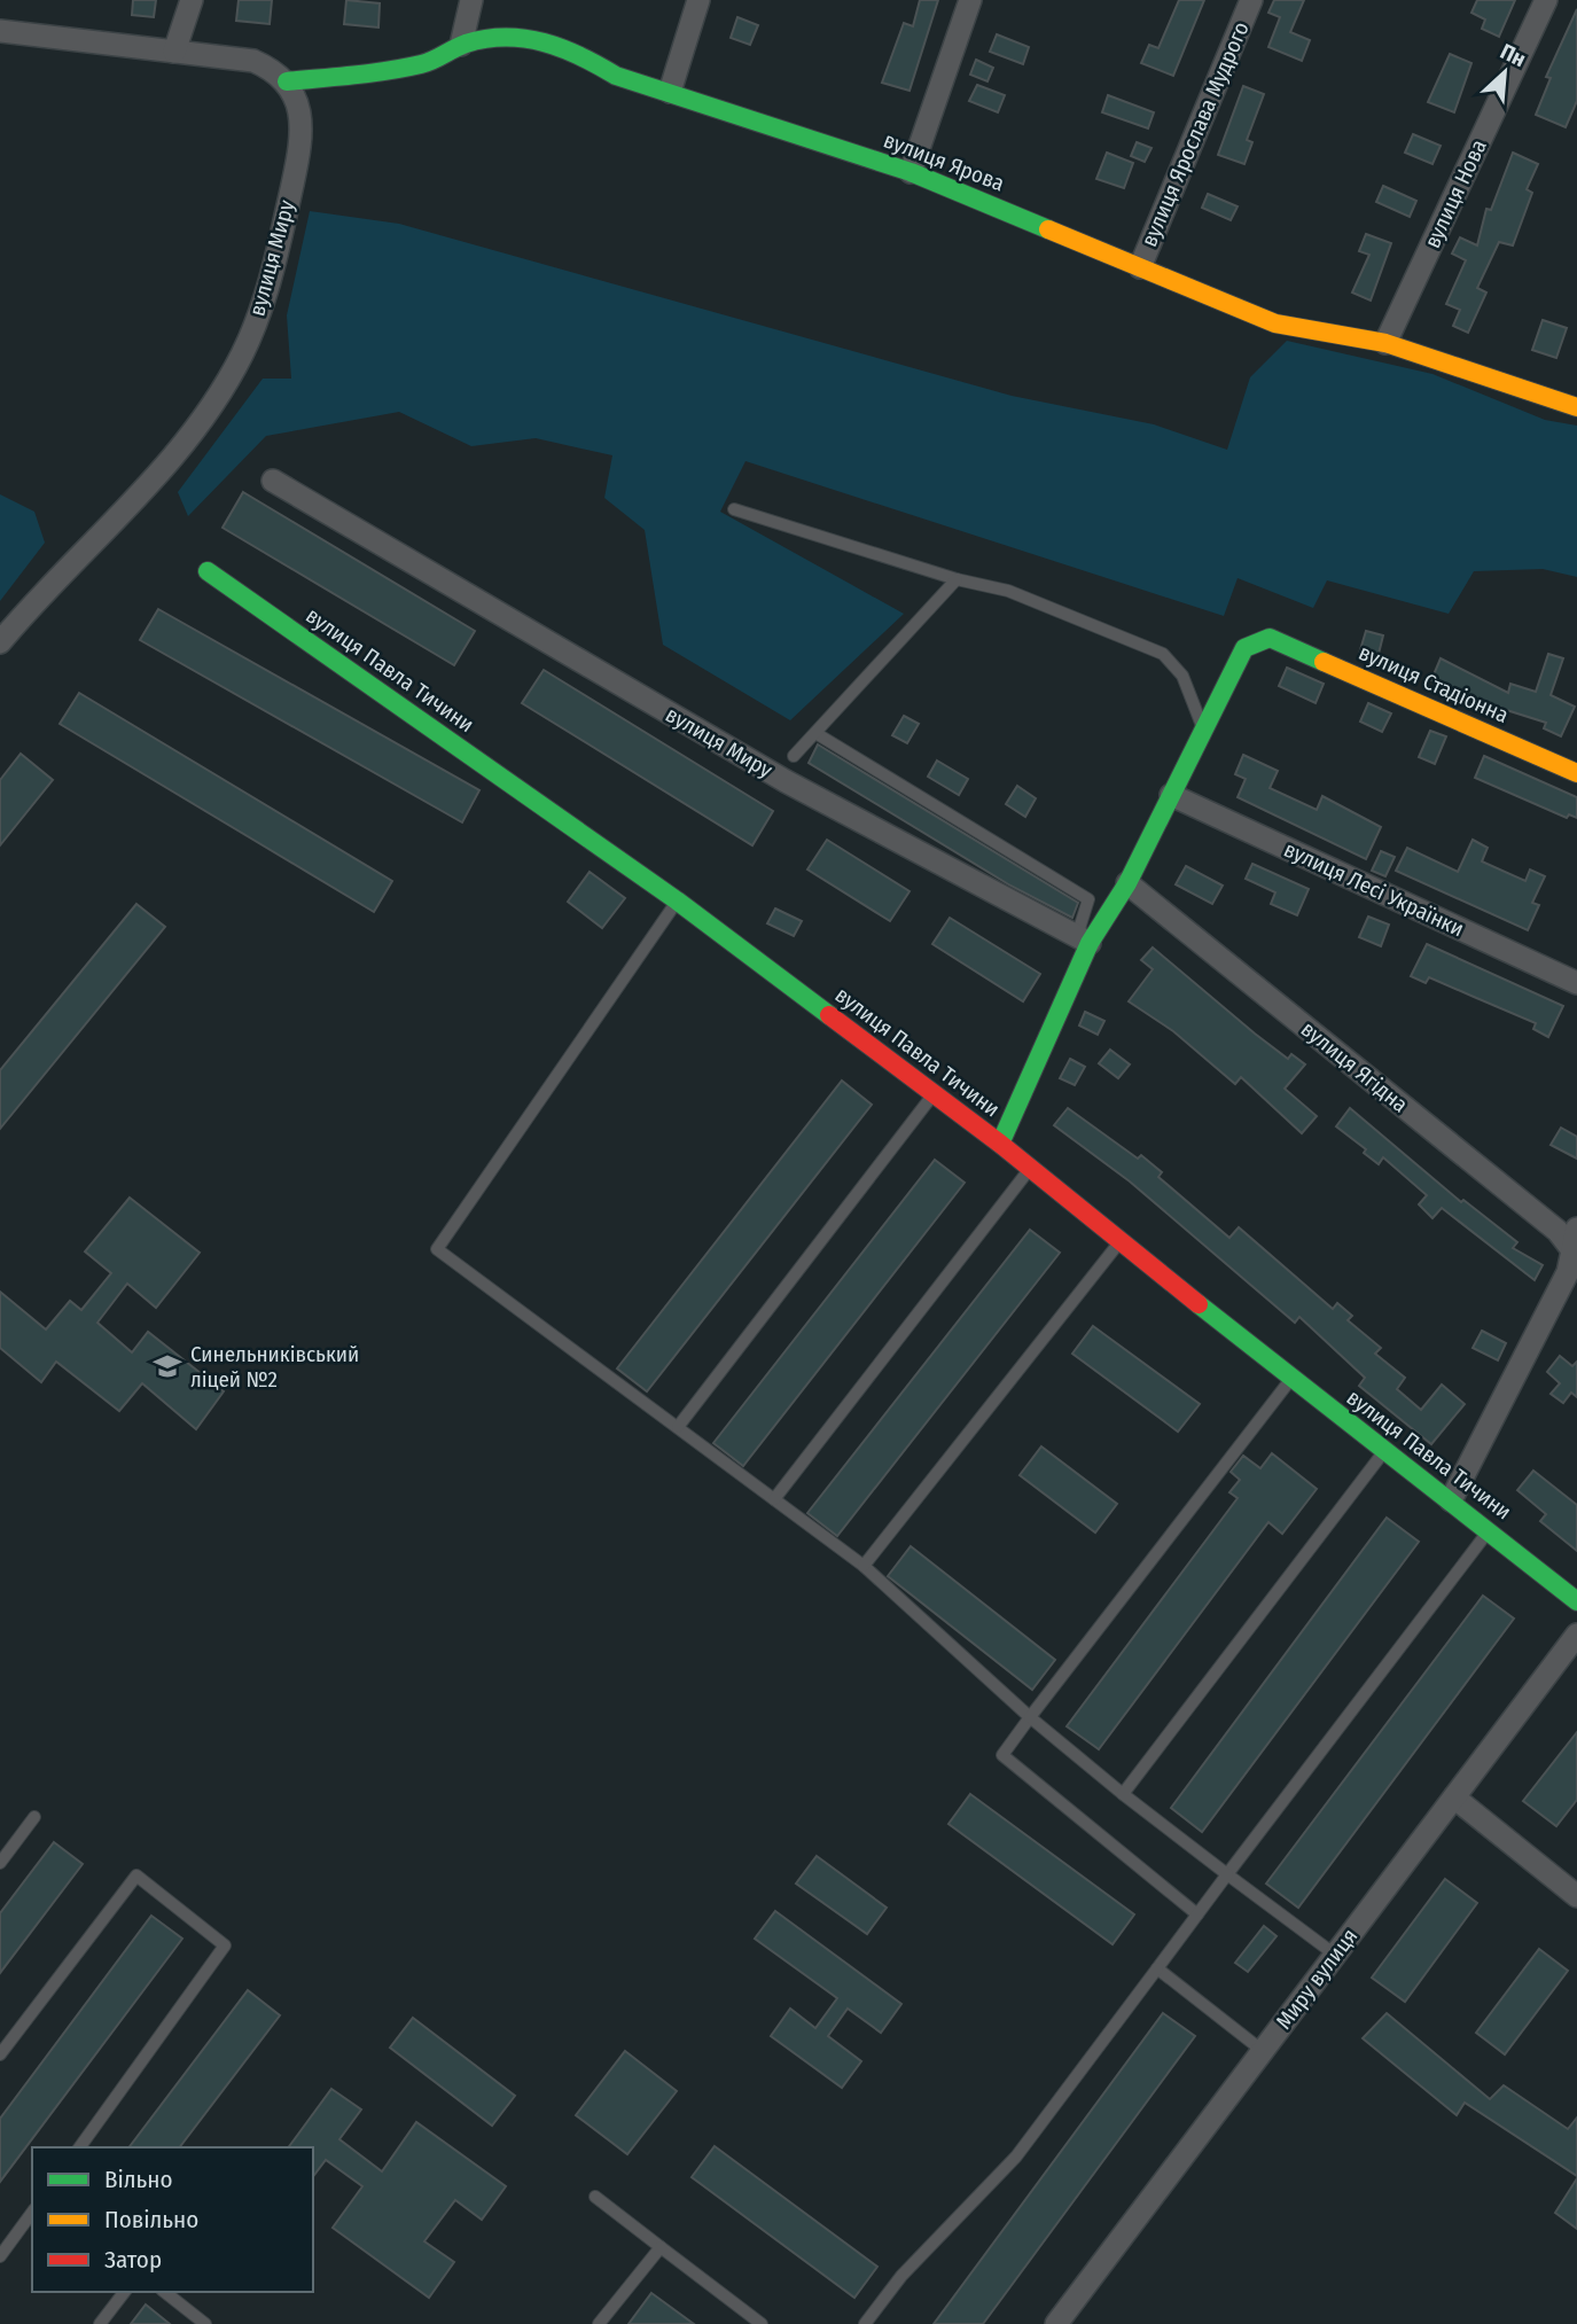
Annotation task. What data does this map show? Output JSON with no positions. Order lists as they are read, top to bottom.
{
  "streets": {
    "street": [
      "вулиця Ярослава Мудрого",
      "вулиця Ярова",
      "вулиця Нова",
      "вулиця Миру",
      "вулиця Павла Тичини",
      "вулиця Стадіонна",
      "вулиця Лесі Українки",
      "вулиця Ягідна",
      "Миру вулиця"
    ]
  },
  "crossings": [
    ["вулиця Ярослава Мудрого", "вулиця Ярова"],
    ["вулиця Ярова", "вулиця Нова"],
    ["вулиця Ярова", "вулиця Миру"]
  ],
  "places": {
    "school or university": ["Синельниківський ліцей №2"]
  },
  "legend": ["Вільно", "Повільно", "Затор"],
  "north": "top right"
}
